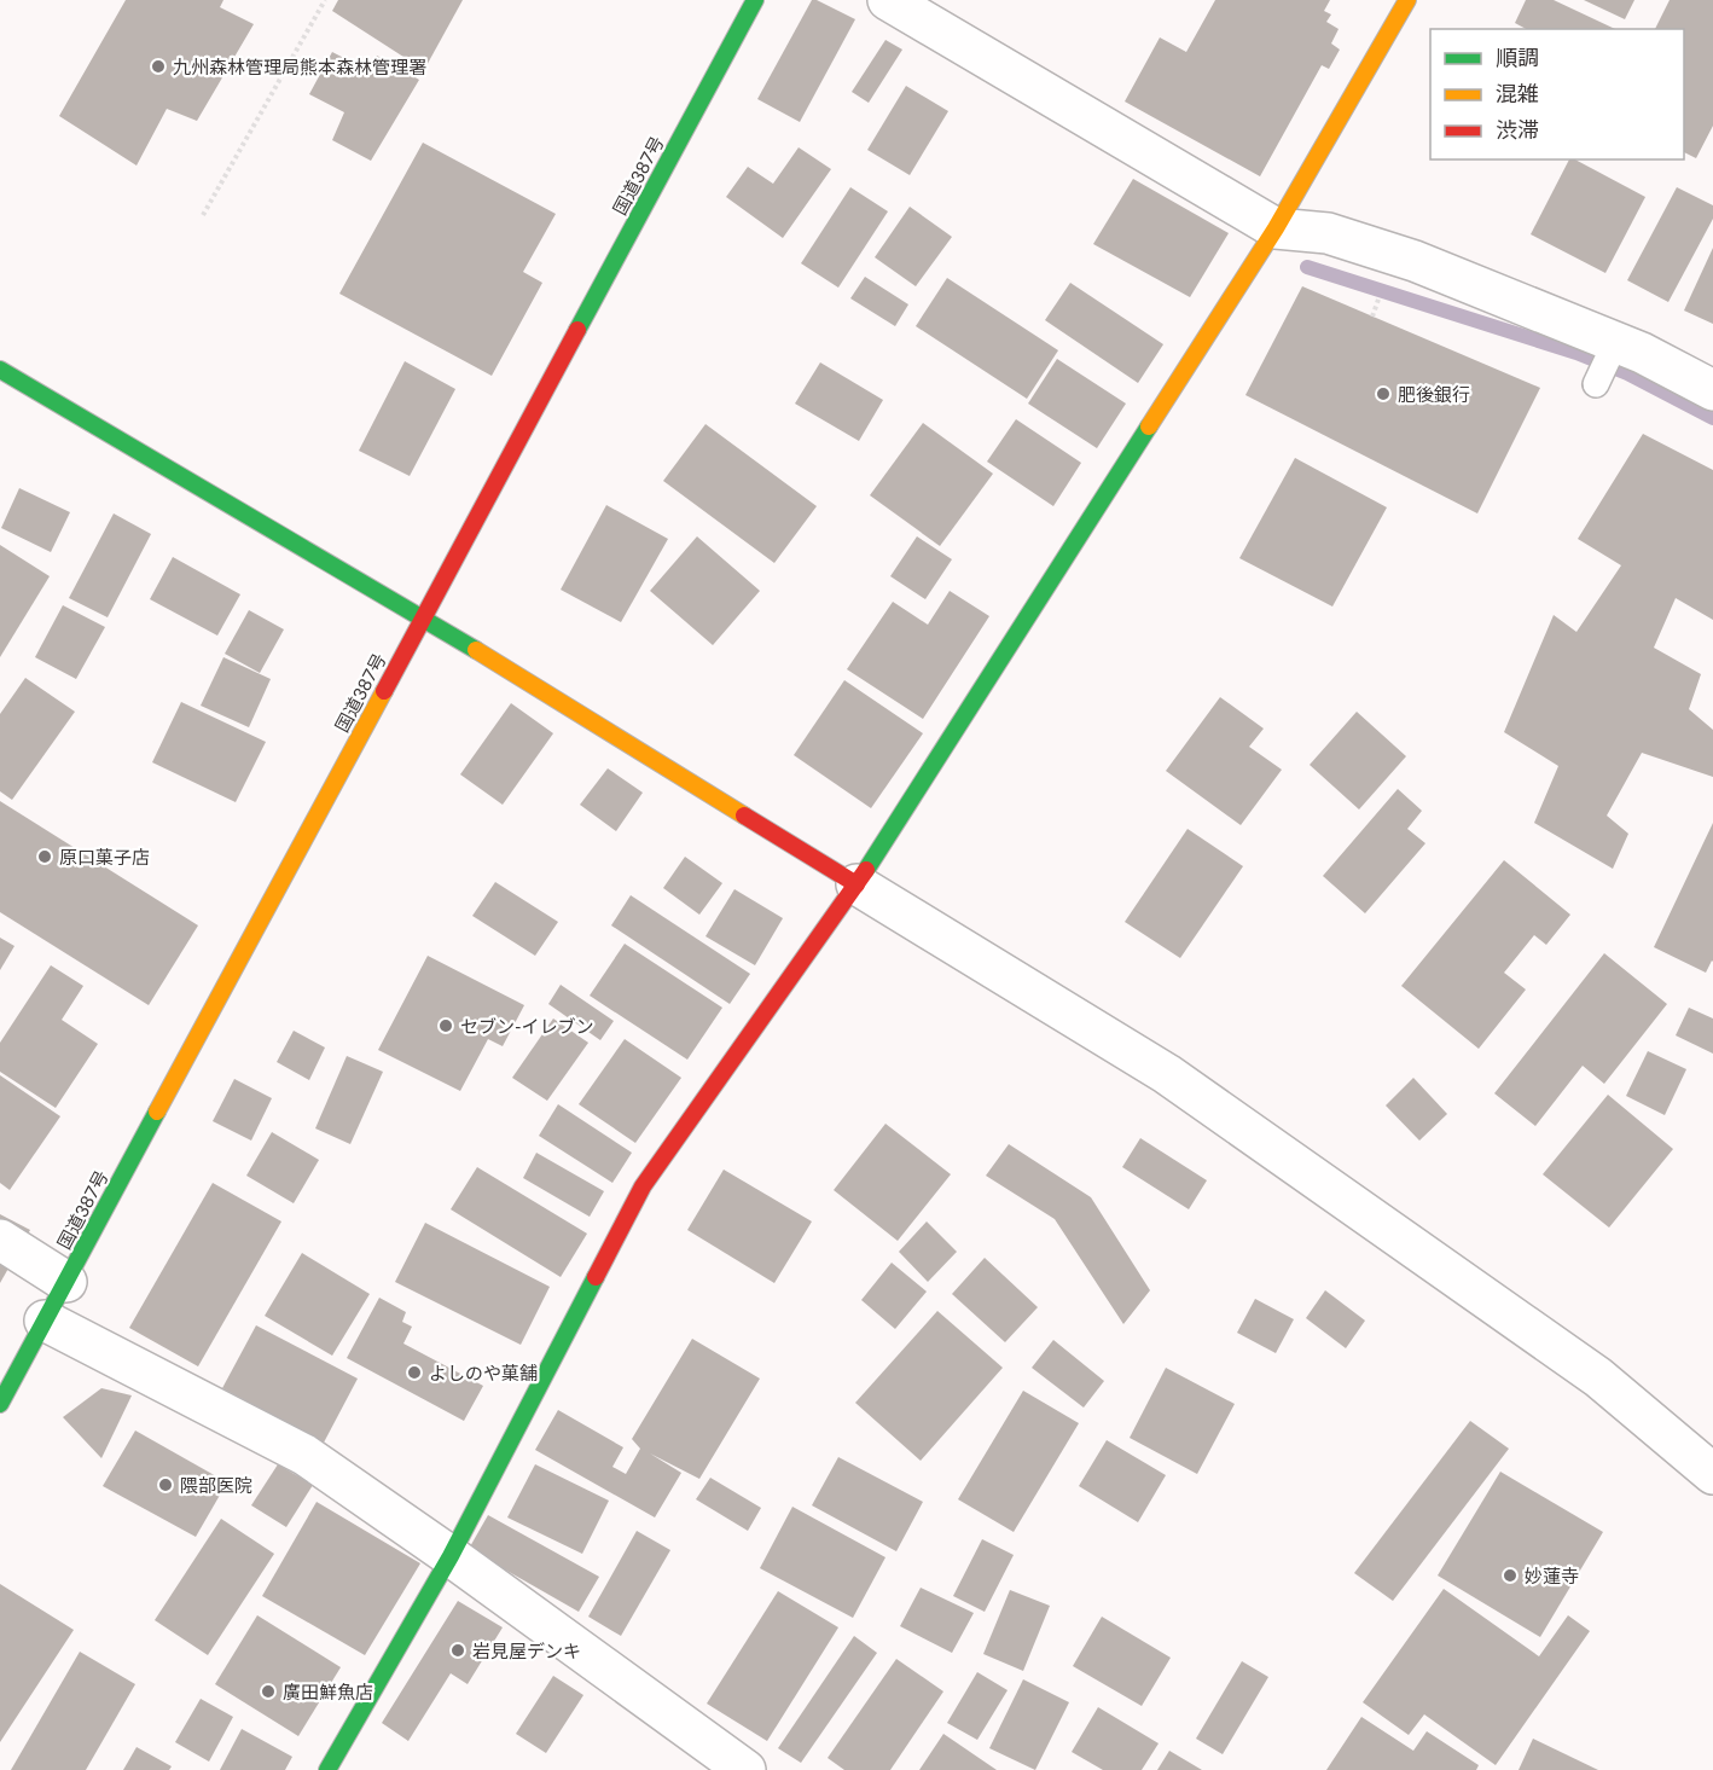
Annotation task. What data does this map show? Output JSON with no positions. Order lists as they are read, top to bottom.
{
  "streets": {
    "main road": ["国道387号"]
  },
  "places": [
    "九州森林管理局熊本森林管理署",
    "肥後銀行",
    "原口菓子店",
    "セブン-イレブン",
    "よしのや菓舗",
    "隈部医院",
    "妙蓮寺",
    "岩見屋デンキ",
    "廣田鮮魚店"
  ],
  "legend": ["順調", "混雑", "渋滞"]
}
